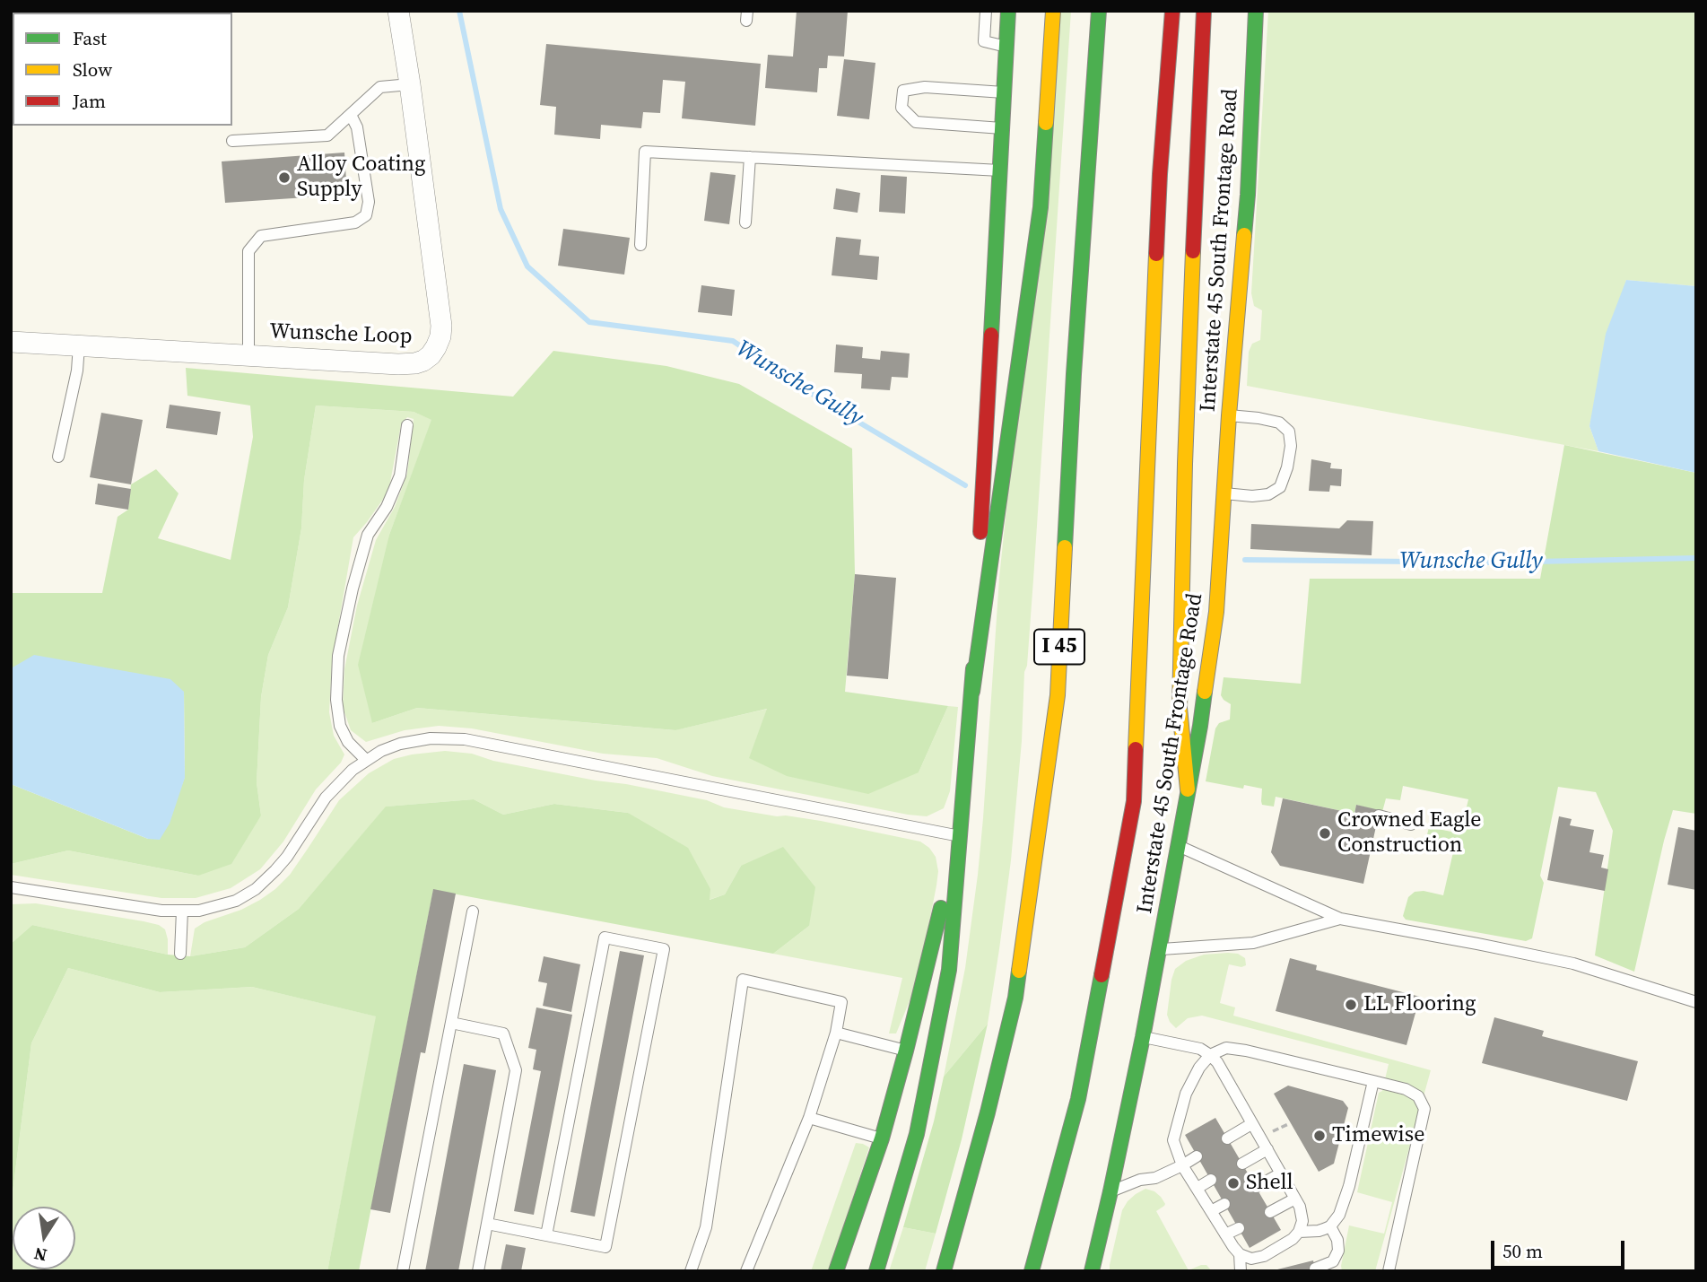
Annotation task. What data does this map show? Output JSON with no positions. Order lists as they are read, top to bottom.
{
  "streets": {
    "main road": ["Interstate 45 South Frontage Road", "I 45"],
    "street": ["Wunsche Loop"]
  },
  "water": ["Wunsche Gully"],
  "places": [
    "Alloy Coating Supply",
    "Crowned Eagle Construction",
    "LL Flooring",
    "Timewise",
    "Shell"
  ],
  "legend": ["Fast", "Slow", "Jam"],
  "scale_bar": "50 m",
  "north": "bottom"
}
